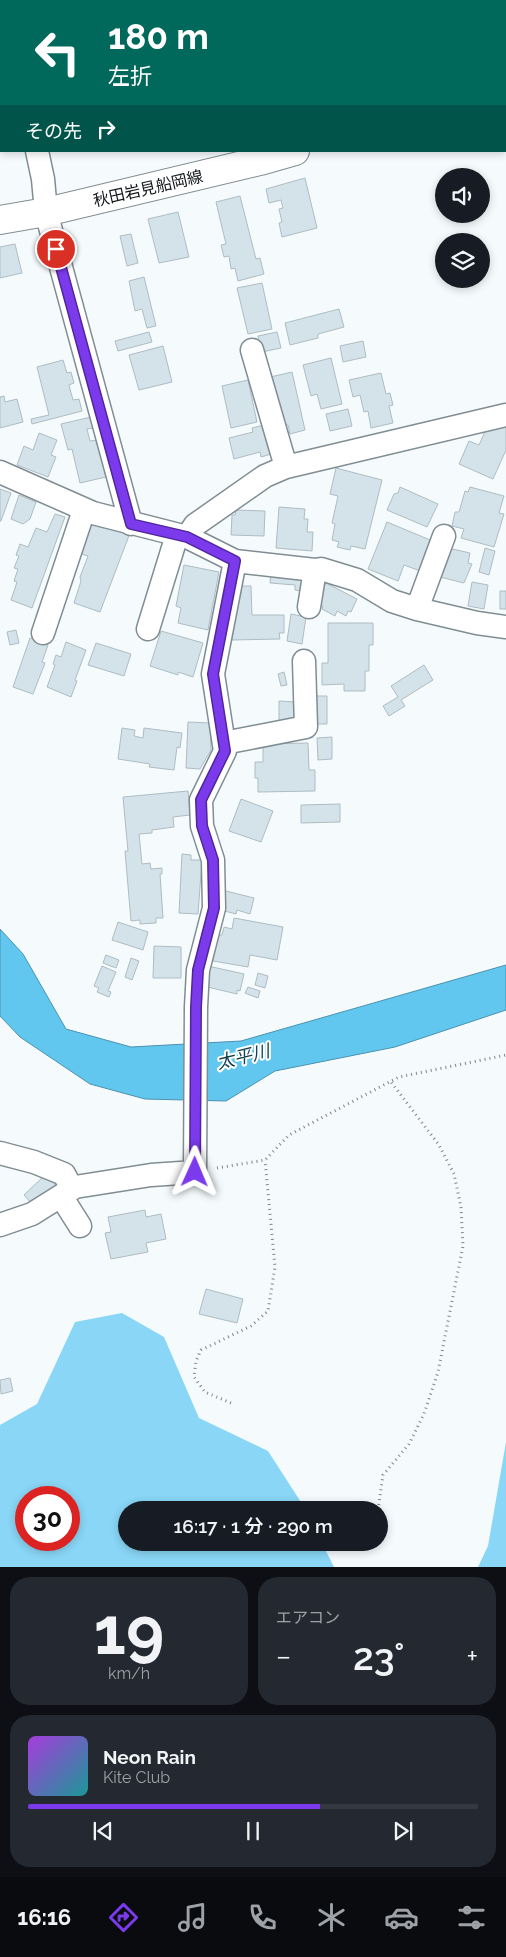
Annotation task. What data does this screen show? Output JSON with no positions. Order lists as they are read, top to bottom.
{
  "streets": {
    "main road": ["秋田岩見船岡線"]
  },
  "water": ["太平川"],
  "page": {
    "turn": ["180 m", "左折"],
    "then": "その先",
    "limit": "30",
    "trip": "16:17 · 1 分 · 290 m",
    "tile": [
      ["19", "km/h"],
      "エアコン"
    ],
    "heat": ["−", "23°", "+"],
    "song": ["Neon Rain", "Kite Club"],
    "tabs": "16:16"
  }
}
